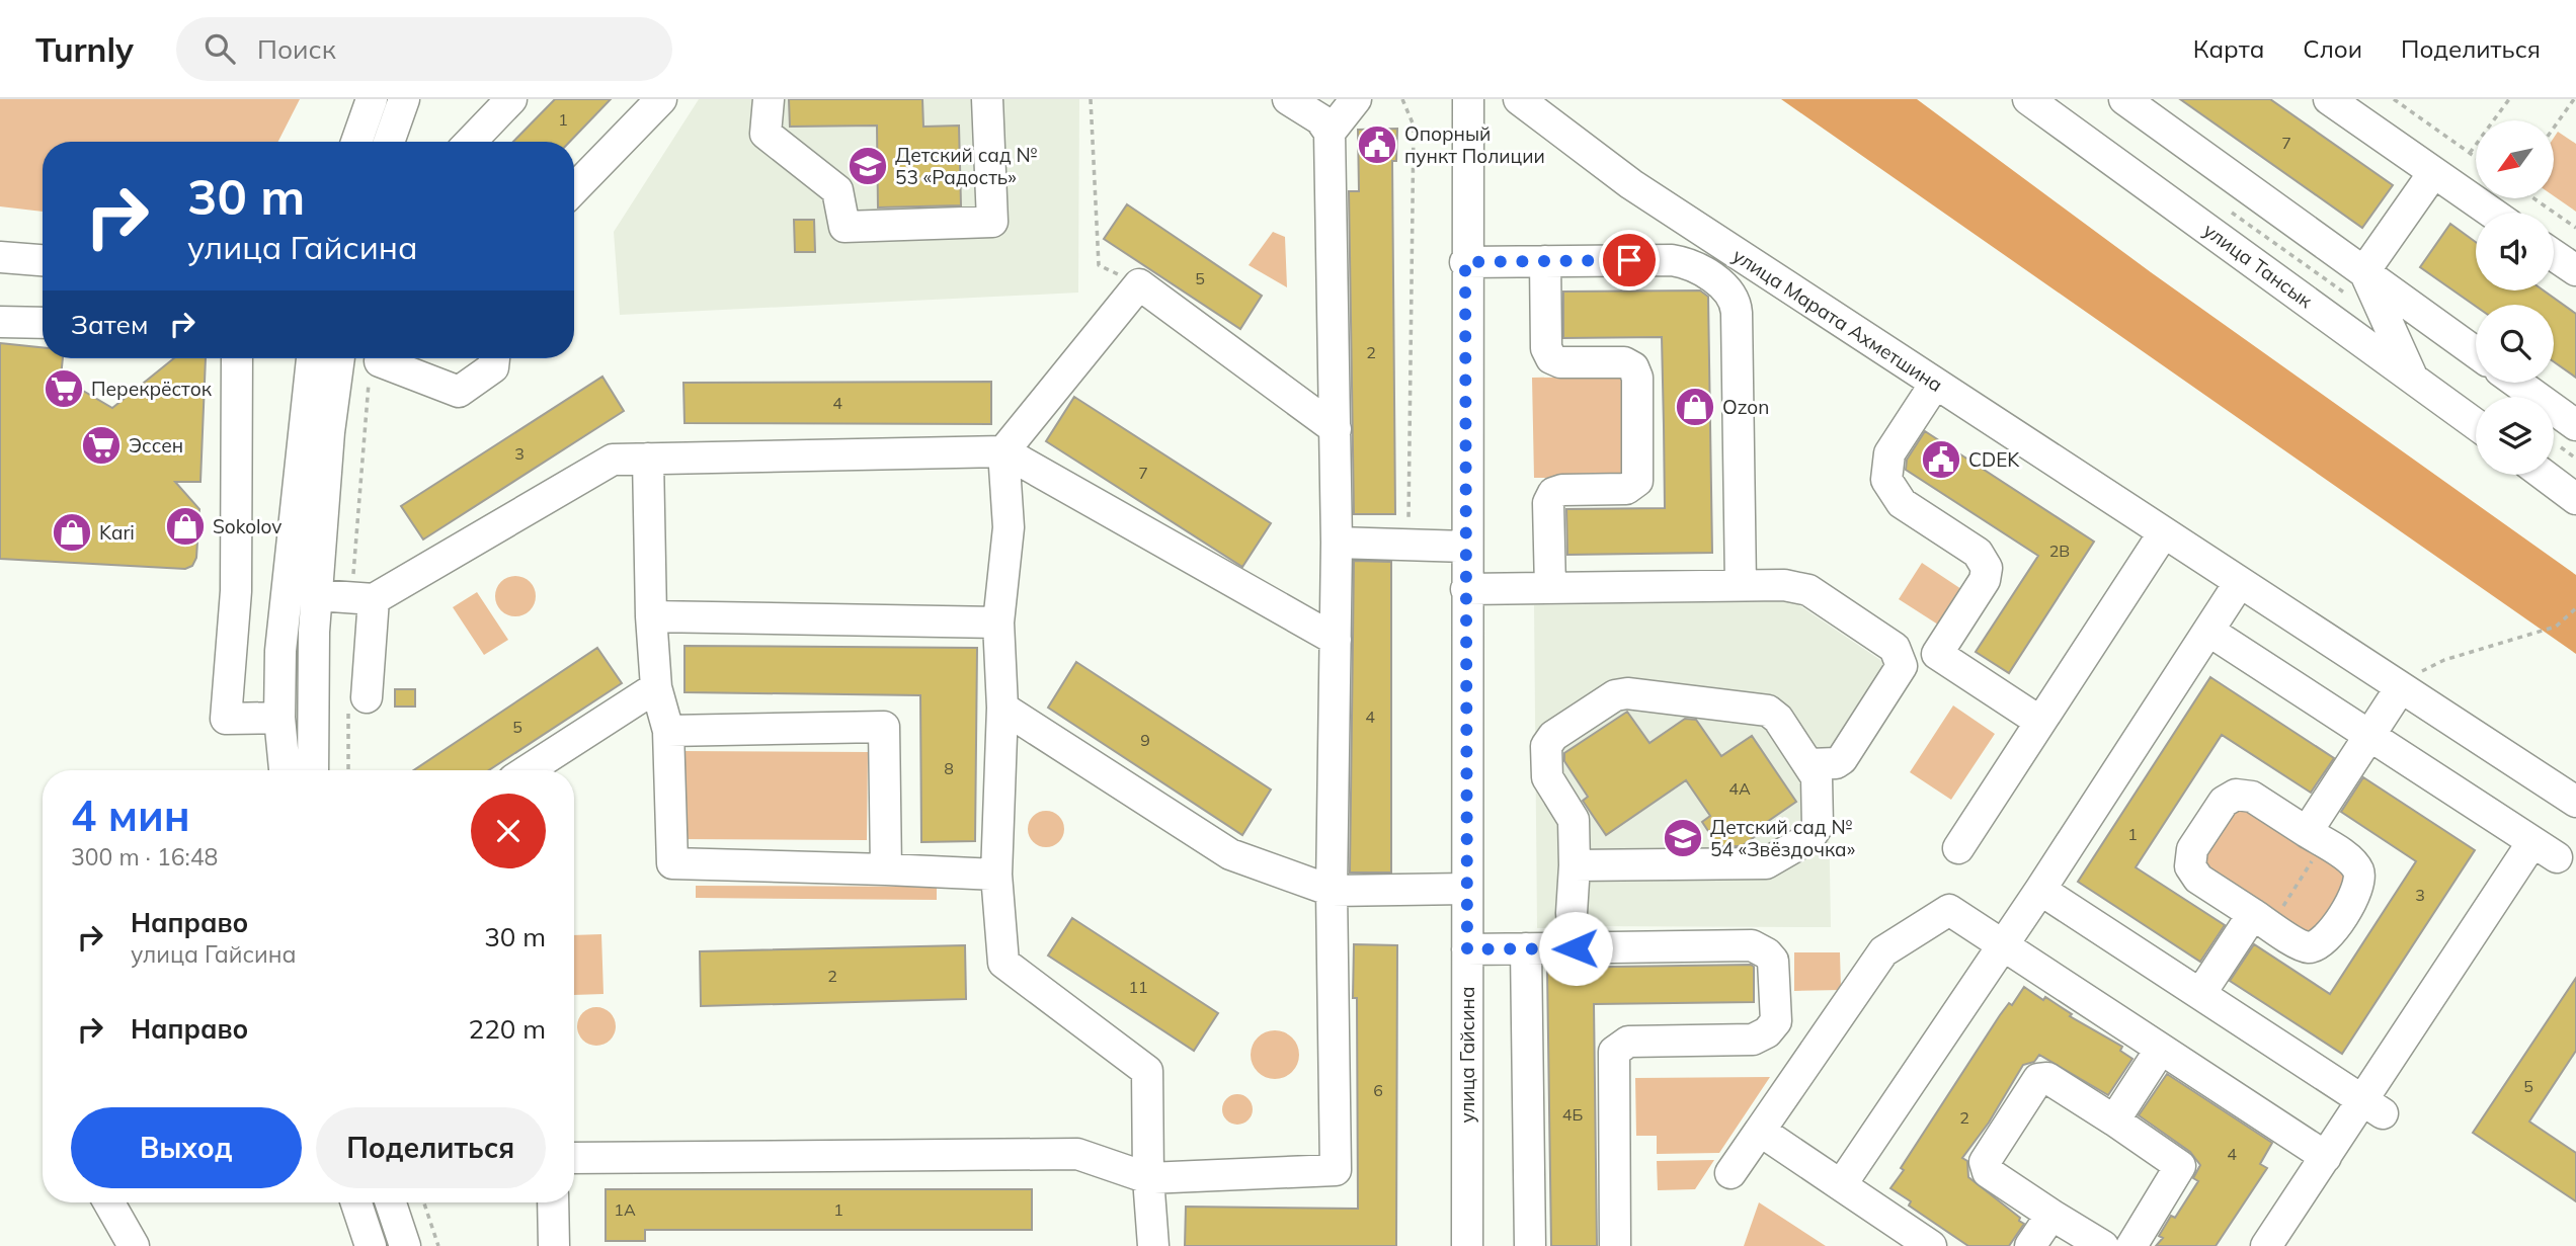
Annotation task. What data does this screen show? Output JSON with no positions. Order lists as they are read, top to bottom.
{
  "streets": {
    "street": ["улица Тансык", "улица Марата Ахметшина", "улица Гайсина"]
  },
  "places": {
    "public building": ["Опорный пункт Полиции", "CDEK"],
    "school or university": ["Детский сад № 53 «Радость»", "Детский сад № 54 «Звёздочка»"],
    "supermarket": ["Перекрёсток", "Эссен"],
    "shop": ["Ozon", "Sokolov", "Kari"]
  },
  "house_numbers": [
    "1",
    "7",
    "5",
    "2",
    "4",
    "3",
    "7",
    "2В",
    "4",
    "5",
    "9",
    "8",
    "4А",
    "1",
    "3",
    "2",
    "11",
    "5",
    "6",
    "4Б",
    "2",
    "4",
    "1А",
    "1"
  ],
  "north": "bottom left",
  "page": {
    "header": "Turnly",
    "search": "Поиск",
    "nav": ["Карта", "Слои", "Поделиться"],
    "turn": ["30 m", "улица Гайсина"],
    "then": "Затем",
    "heading": ["4 мин", "300 m · 16:48"],
    "list": [
      {
        "name": "Направо",
        "note": "улица Гайсина",
        "value": "30 m"
      },
      {
        "name": "Направо",
        "value": "220 m"
      }
    ],
    "buttons": ["Выход", "Поделиться"]
  }
}
